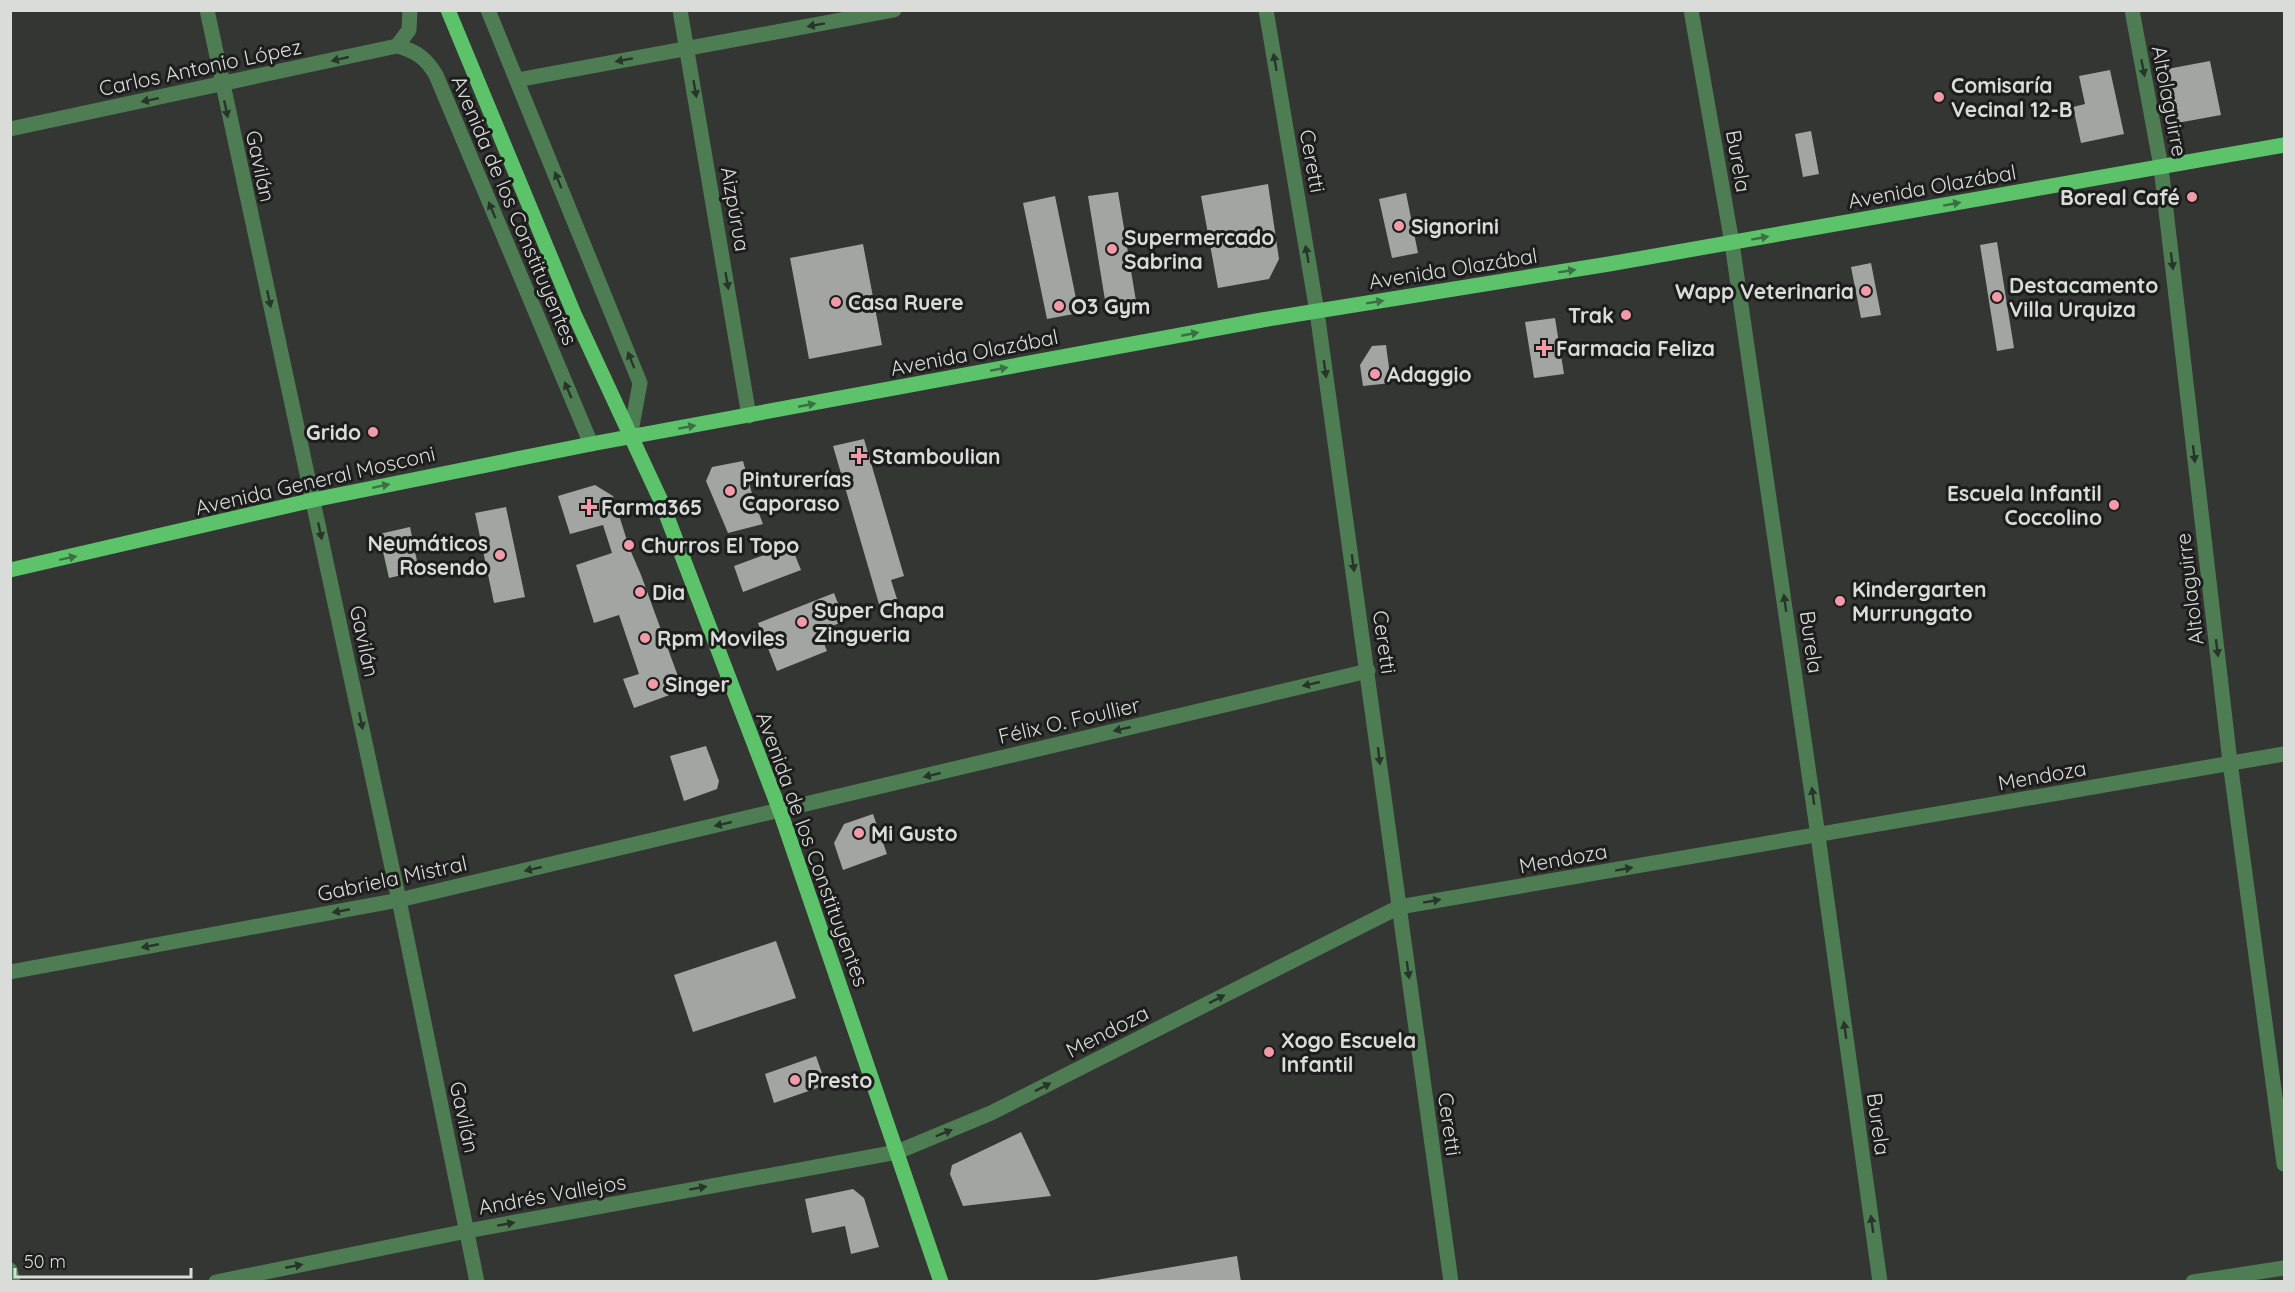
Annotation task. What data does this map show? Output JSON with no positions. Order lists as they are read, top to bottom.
{
  "streets": {
    "main road": ["Avenida Olazábal", "Avenida de los Constituyentes", "Avenida General Mosconi"],
    "street": [
      "Carlos Antonio López",
      "Altolaguirre",
      "Ceretti",
      "Burela",
      "Gavilán",
      "Aizpúrua",
      "Félix O. Foullier",
      "Mendoza",
      "Gabriela Mistral",
      "Andrés Vallejos"
    ]
  },
  "crossings": [
    ["Carlos Antonio López", "Gavilán"],
    ["Carlos Antonio López", "Avenida de los Constituyentes"],
    ["Altolaguirre", "Avenida Olazábal"],
    ["Altolaguirre", "Mendoza"],
    ["Ceretti", "Avenida Olazábal"],
    ["Ceretti", "Félix O. Foullier"],
    ["Ceretti", "Mendoza"],
    ["Burela", "Avenida Olazábal"],
    ["Burela", "Mendoza"],
    ["Gavilán", "Avenida General Mosconi"],
    ["Gavilán", "Gabriela Mistral"],
    ["Gavilán", "Andrés Vallejos"],
    ["Avenida Olazábal", "Aizpúrua"],
    ["Avenida Olazábal", "Avenida de los Constituyentes"],
    ["Avenida Olazábal", "Avenida General Mosconi"],
    ["Avenida de los Constituyentes", "Avenida General Mosconi"],
    ["Avenida de los Constituyentes", "Félix O. Foullier"],
    ["Avenida de los Constituyentes", "Mendoza"],
    ["Avenida de los Constituyentes", "Gabriela Mistral"],
    ["Avenida de los Constituyentes", "Andrés Vallejos"],
    ["Félix O. Foullier", "Gabriela Mistral"],
    ["Mendoza", "Andrés Vallejos"]
  ],
  "one_way": [
    "Carlos Antonio López",
    "Altolaguirre",
    "Burela",
    "Gavilán",
    "Avenida Olazábal",
    "Avenida General Mosconi",
    "Félix O. Foullier",
    "Mendoza",
    "Gabriela Mistral",
    "Andrés Vallejos"
  ],
  "places": {
    "other": [
      "Comisaría Vecinal 12-B",
      "Boreal Café",
      "Signorini",
      "Supermercado Sabrina",
      "Wapp Veterinaria",
      "Destacamento Villa Urquiza",
      "Casa Ruere",
      "O3 Gym",
      "Trak",
      "Adaggio",
      "Grido",
      "Pinturerías Caporaso",
      "Escuela Infantil Coccolino",
      "Churros El Topo",
      "Neumáticos Rosendo",
      "Dia",
      "Kindergarten Murrungato",
      "Super Chapa Zingueria",
      "Rpm Moviles",
      "Singer",
      "Mi Gusto",
      "Xogo Escuela Infantil",
      "Presto"
    ],
    "health": ["Farmacia Feliza", "Stamboulian", "Farma365"]
  },
  "scale_bar": "50 m"
}
